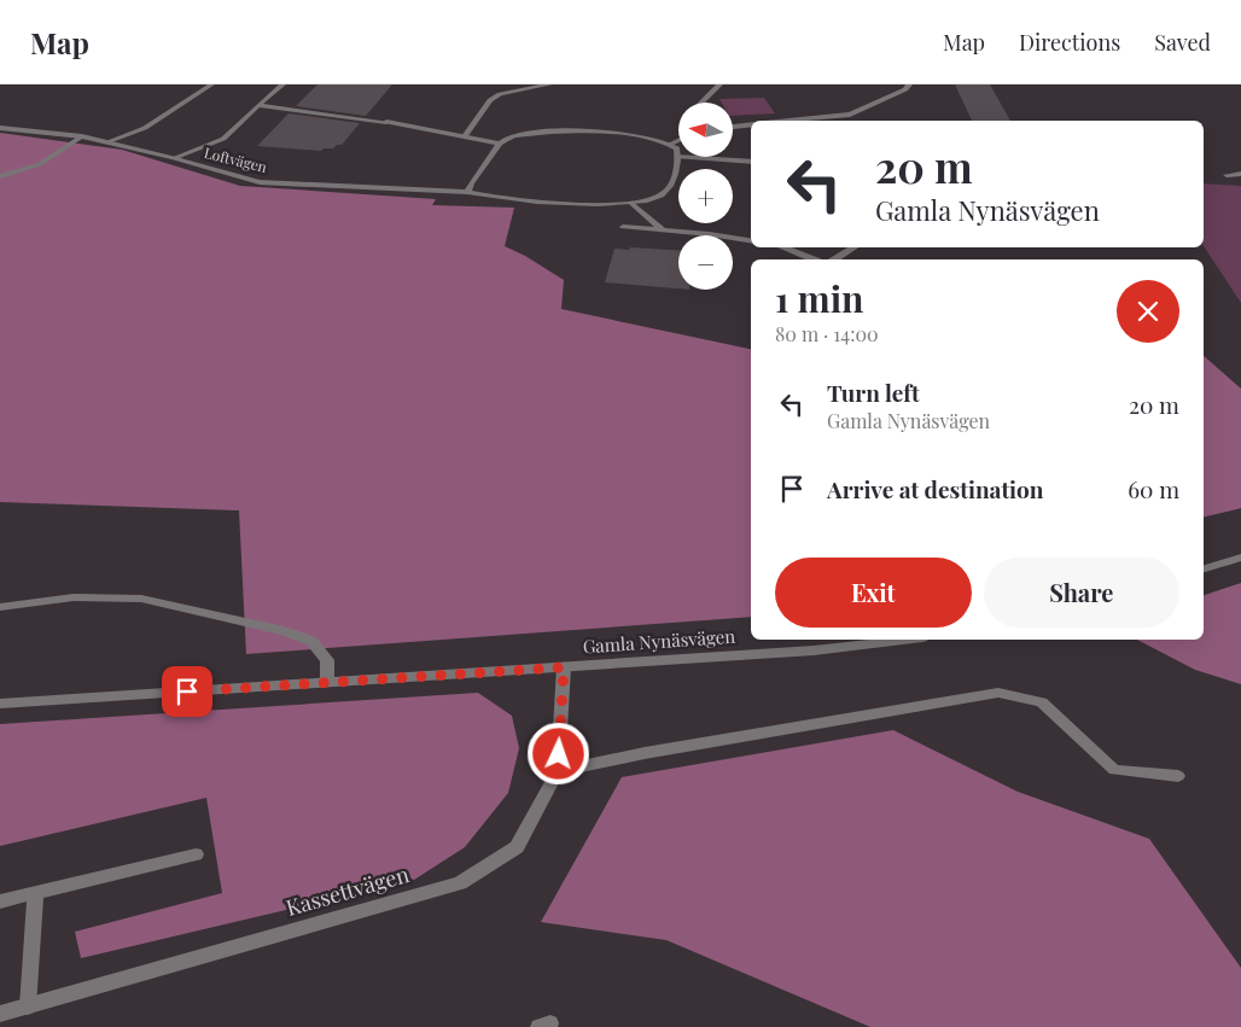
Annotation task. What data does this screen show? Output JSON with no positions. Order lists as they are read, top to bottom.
{
  "streets": {
    "street": ["Loftvägen", "Gamla Nynäsvägen", "Kassettvägen"]
  },
  "crossings": [
    ["Gamla Nynäsvägen", "Kassettvägen"]
  ],
  "north": "left",
  "page": {
    "header": "Map",
    "nav": ["Map", "Directions", "Saved"],
    "map_buttons": ["+", "−"],
    "turn": ["20 m", "Gamla Nynäsvägen"],
    "heading": ["1 min", "80 m · 14:00"],
    "list": [
      {
        "name": "Turn left",
        "note": "Gamla Nynäsvägen",
        "value": "20 m"
      },
      {
        "name": "Arrive at destination",
        "value": "60 m"
      }
    ],
    "buttons": ["Exit", "Share"]
  }
}
